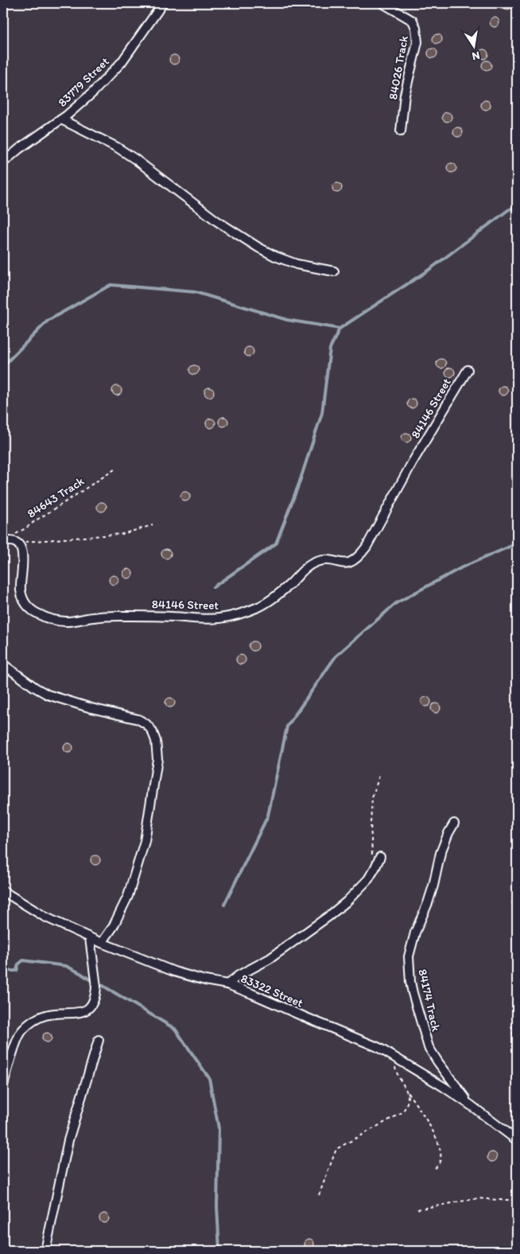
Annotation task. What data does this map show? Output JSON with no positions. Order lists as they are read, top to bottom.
{
  "streets": {
    "street": [
      "84026 Track",
      "83779 Street",
      "84146 Street",
      "83322 Street",
      "84174 Track"
    ],
    "path": ["84643 Track"]
  },
  "crossings": [
    ["83322 Street", "84174 Track"]
  ],
  "north": "bottom"
}
